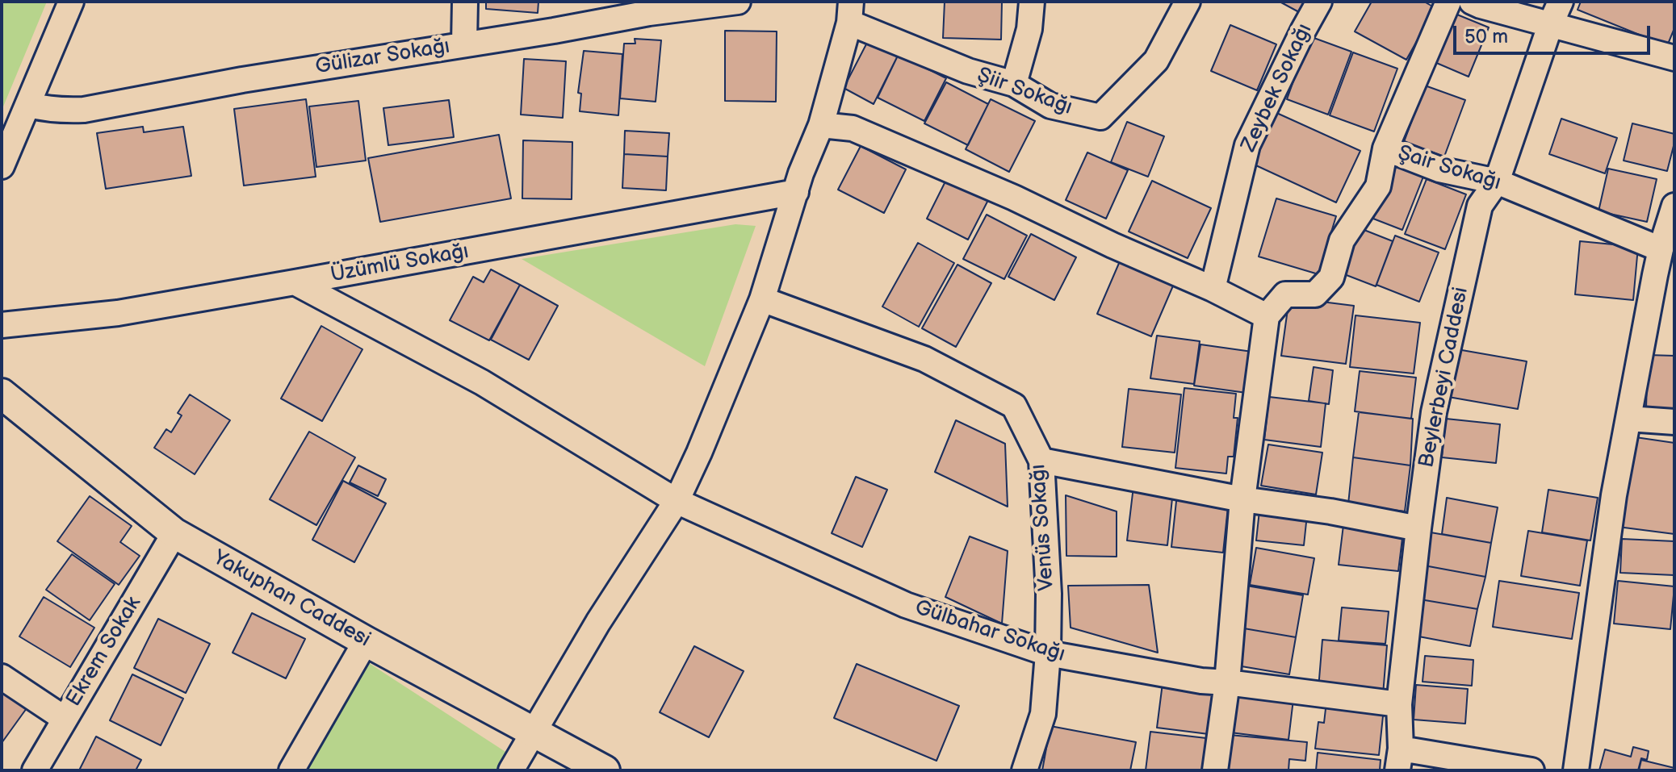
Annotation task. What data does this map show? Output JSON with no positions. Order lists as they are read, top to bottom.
{
  "streets": {
    "street": [
      "Gülizar Sokağı",
      "Zeybek Sokağı",
      "Şiir Sokağı",
      "Şair Sokağı",
      "Üzümlü Sokağı",
      "Beylerbeyi Caddesi",
      "Venüs Sokağı",
      "Yakuphan Caddesi",
      "Gülbahar Sokağı",
      "Ekrem Sokak"
    ]
  },
  "crossings": [
    ["Şair Sokağı", "Beylerbeyi Caddesi"],
    ["Üzümlü Sokağı", "Gülbahar Sokağı"],
    ["Beylerbeyi Caddesi", "Gülbahar Sokağı"],
    ["Venüs Sokağı", "Gülbahar Sokağı"],
    ["Yakuphan Caddesi", "Ekrem Sokak"]
  ],
  "scale_bar": "50 m"
}
